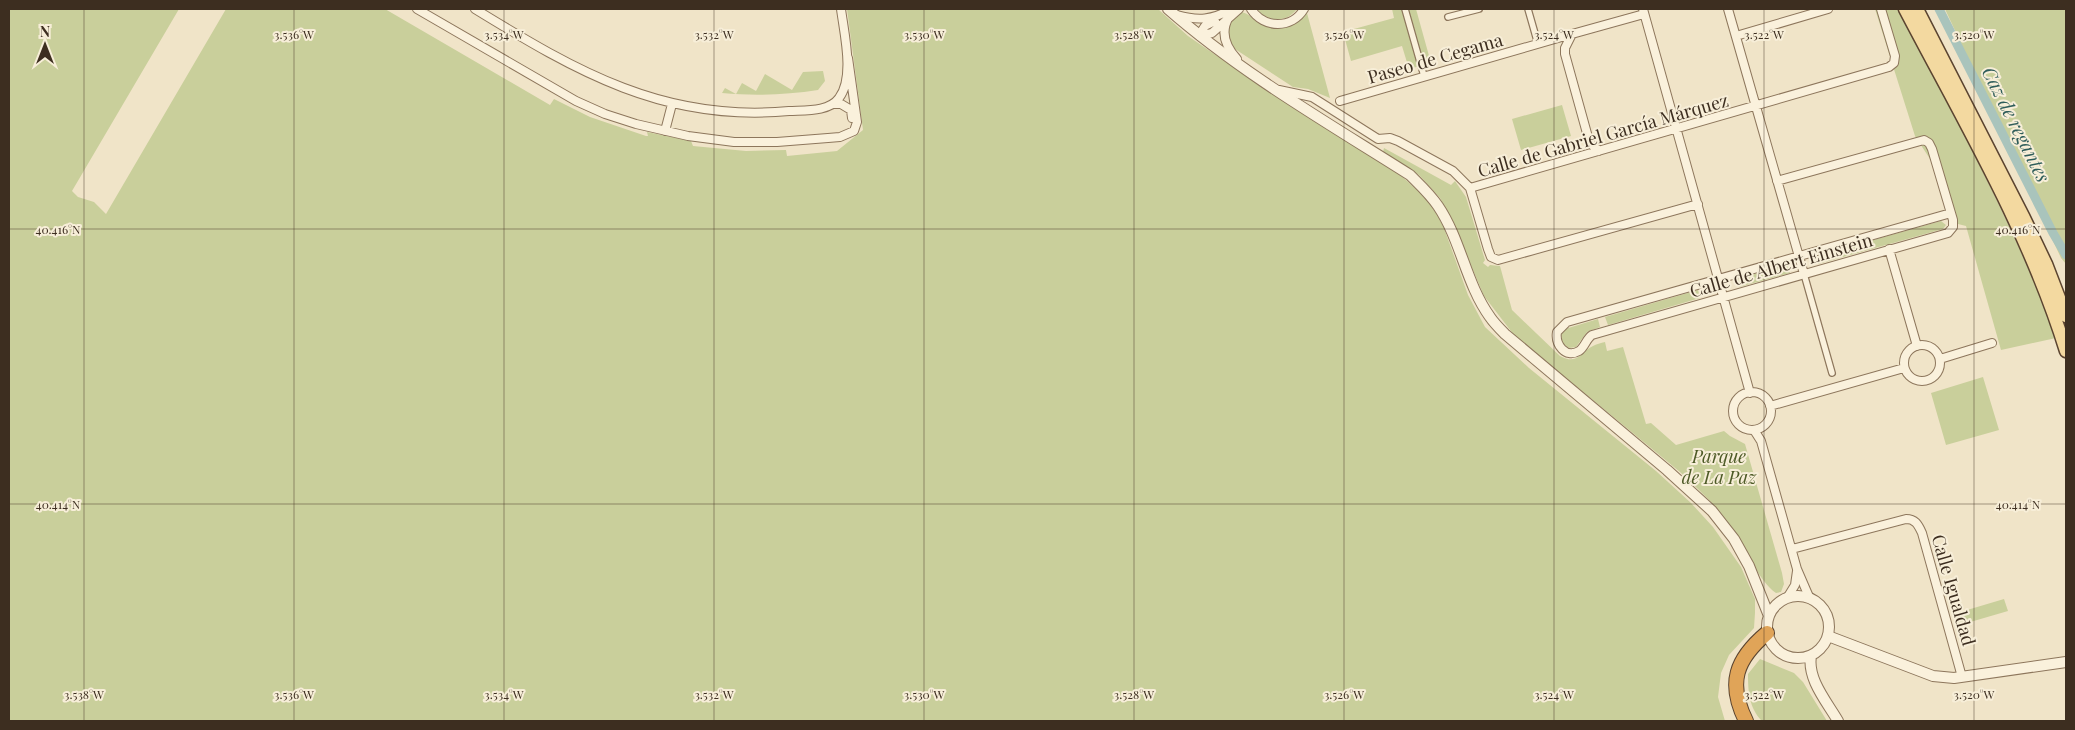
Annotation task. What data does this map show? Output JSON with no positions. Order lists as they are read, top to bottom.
{
  "streets": {
    "street": [
      "Paseo de Cegama",
      "Calle de Gabriel García Márquez",
      "Calle de Albert Einstein",
      "Calle Igualdad"
    ]
  },
  "water": ["Caz de regantes"],
  "parks": ["Parque de La Paz"],
  "north": "top",
  "coordinates": [
    "3.536°W",
    "3.534°W",
    "3.532°W",
    "3.530°W",
    "3.528°W",
    "3.526°W",
    "3.524°W",
    "3.522°W",
    "3.520°W",
    "40.416°N",
    "40.414°N",
    "3.538°W"
  ]
}
